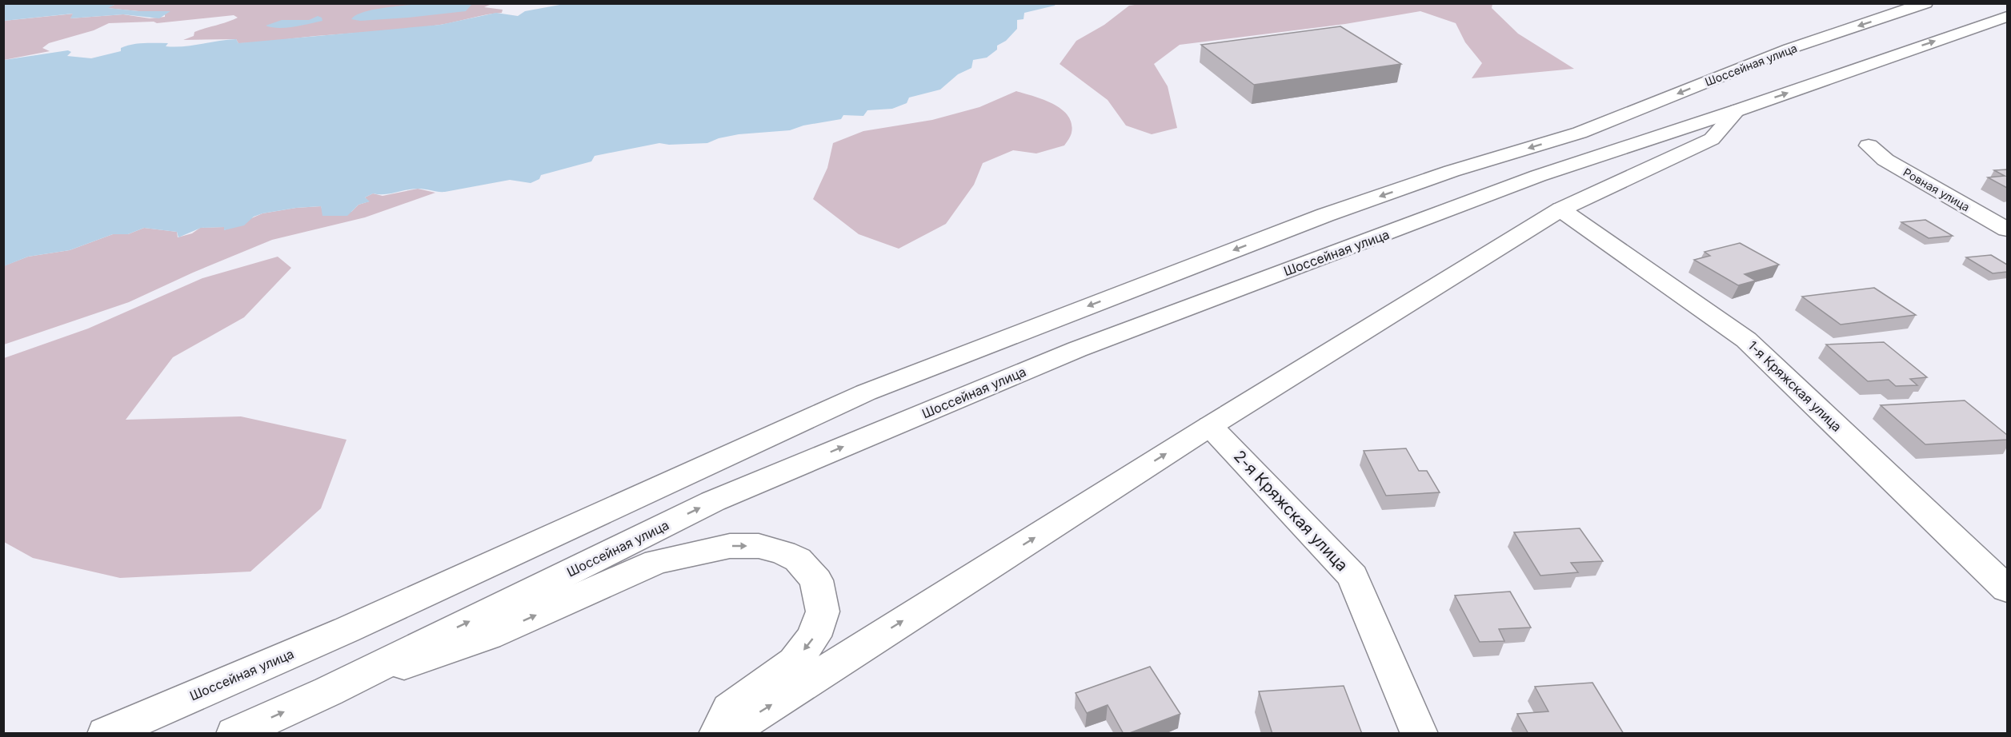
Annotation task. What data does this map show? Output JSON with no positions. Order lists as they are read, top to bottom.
{
  "streets": {
    "main road": [
      "Шоссейная улица",
      "Ровная улица",
      "1-я Кряжская улица",
      "2-я Кряжская улица"
    ]
  },
  "crossings": [
    ["Шоссейная улица", "1-я Кряжская улица"],
    ["Шоссейная улица", "2-я Кряжская улица"]
  ]
}
